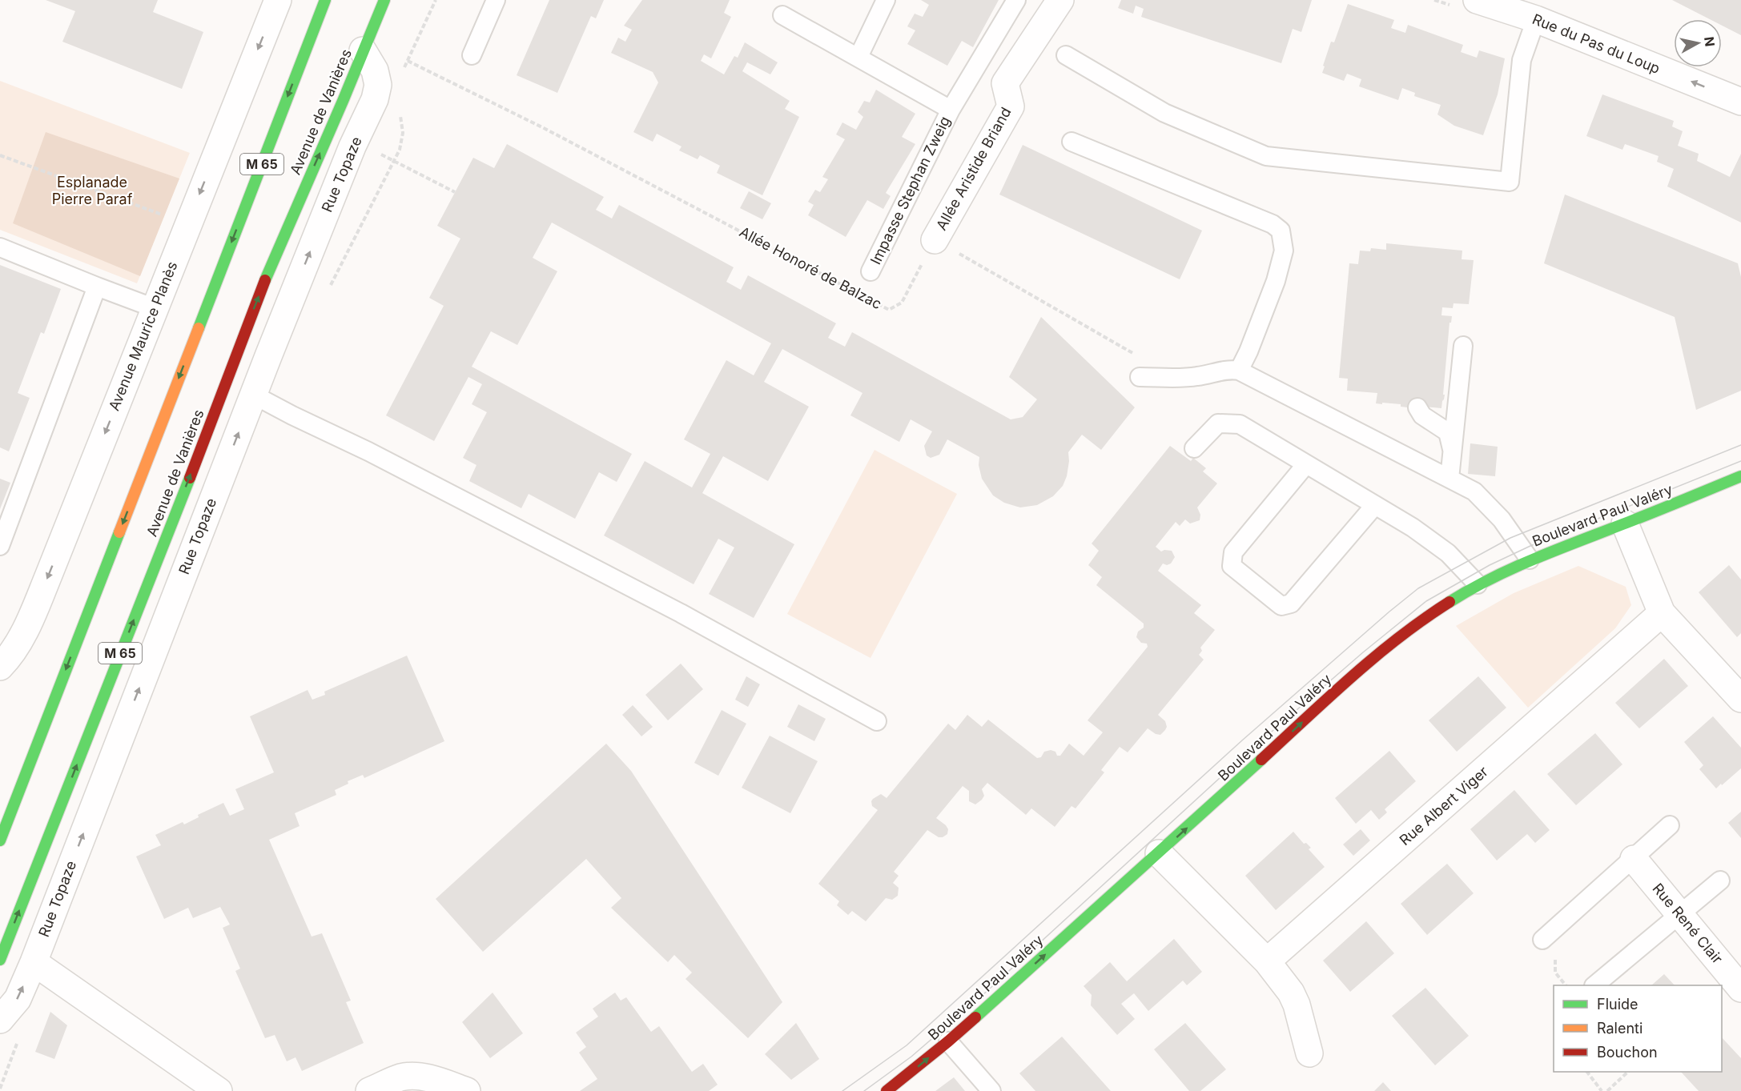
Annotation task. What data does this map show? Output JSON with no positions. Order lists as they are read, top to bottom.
{
  "streets": {
    "main road": ["Avenue de Vanières", "M 65", "Boulevard Paul Valéry"],
    "street": [
      "Rue du Pas du Loup",
      "Allée Aristide Briand",
      "Rue Topaze",
      "Avenue Maurice Planès",
      "Rue Albert Viger",
      "Rue René Clair"
    ],
    "lane": ["Impasse Stephan Zweig"],
    "path": ["Allée Honoré de Balzac"]
  },
  "crossings": [
    ["Avenue de Vanières", "M 65"],
    ["Avenue de Vanières", "Rue Topaze"],
    ["M 65", "Rue Topaze"],
    ["Allée Aristide Briand", "Allée Honoré de Balzac"]
  ],
  "one_way": [
    "Rue du Pas du Loup",
    "Rue Topaze",
    "Avenue Maurice Planès",
    "Boulevard Paul Valéry"
  ],
  "parks": ["Esplanade Pierre Paraf"],
  "legend": ["Fluide", "Ralenti", "Bouchon"],
  "north": "right"
}
